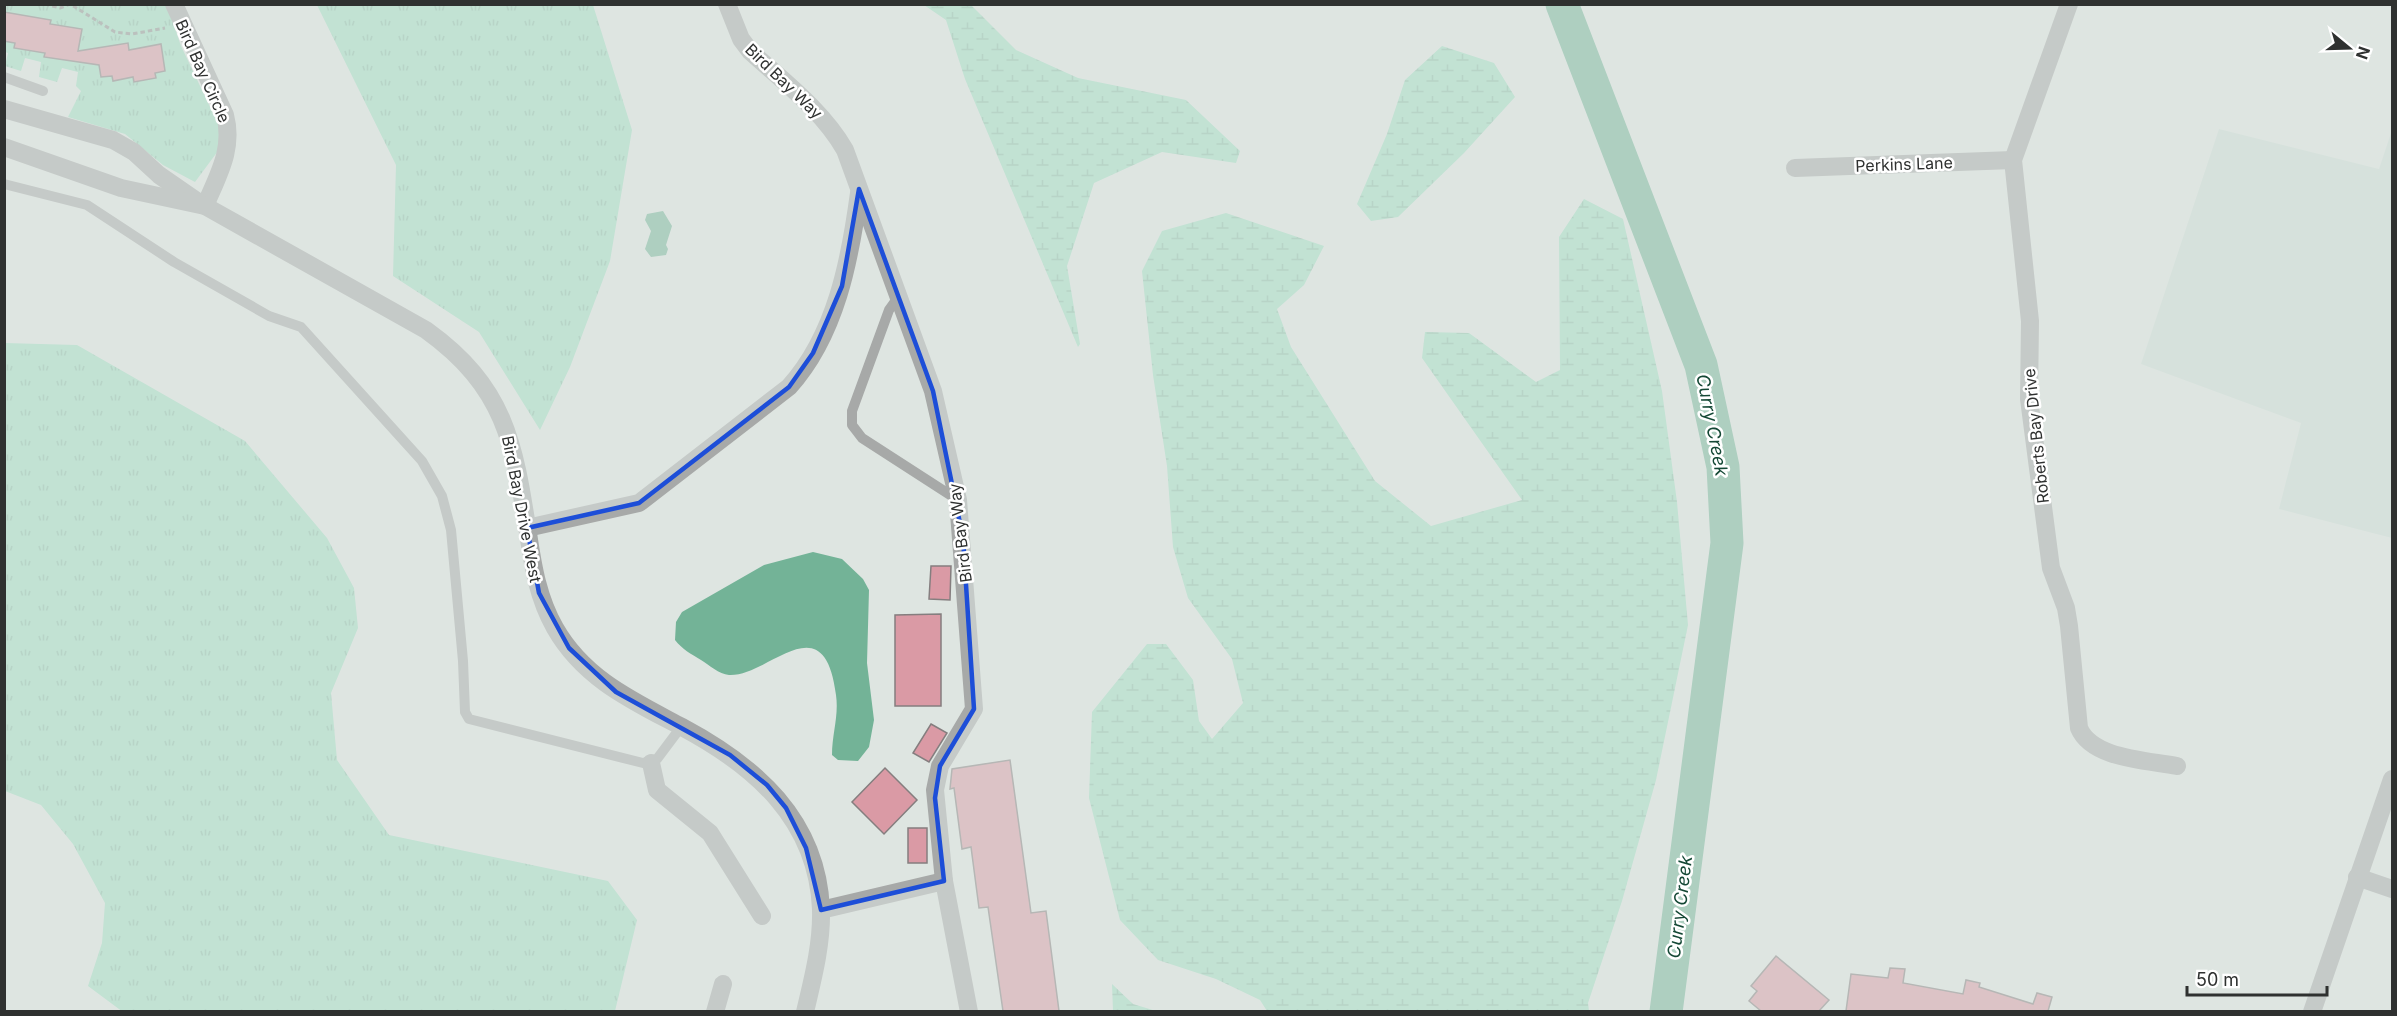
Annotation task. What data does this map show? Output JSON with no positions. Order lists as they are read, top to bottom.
{
  "streets": {
    "street": [
      "Bird Bay Circle",
      "Bird Bay Way",
      "Perkins Lane",
      "Roberts Bay Drive",
      "Bird Bay Drive West"
    ]
  },
  "crossings": [
    ["Bird Bay Circle", "Bird Bay Drive West"],
    ["Bird Bay Way", "Bird Bay Drive West"],
    ["Perkins Lane", "Roberts Bay Drive"]
  ],
  "water": ["Curry Creek"],
  "scale_bar": "50 m",
  "north": "right"
}
